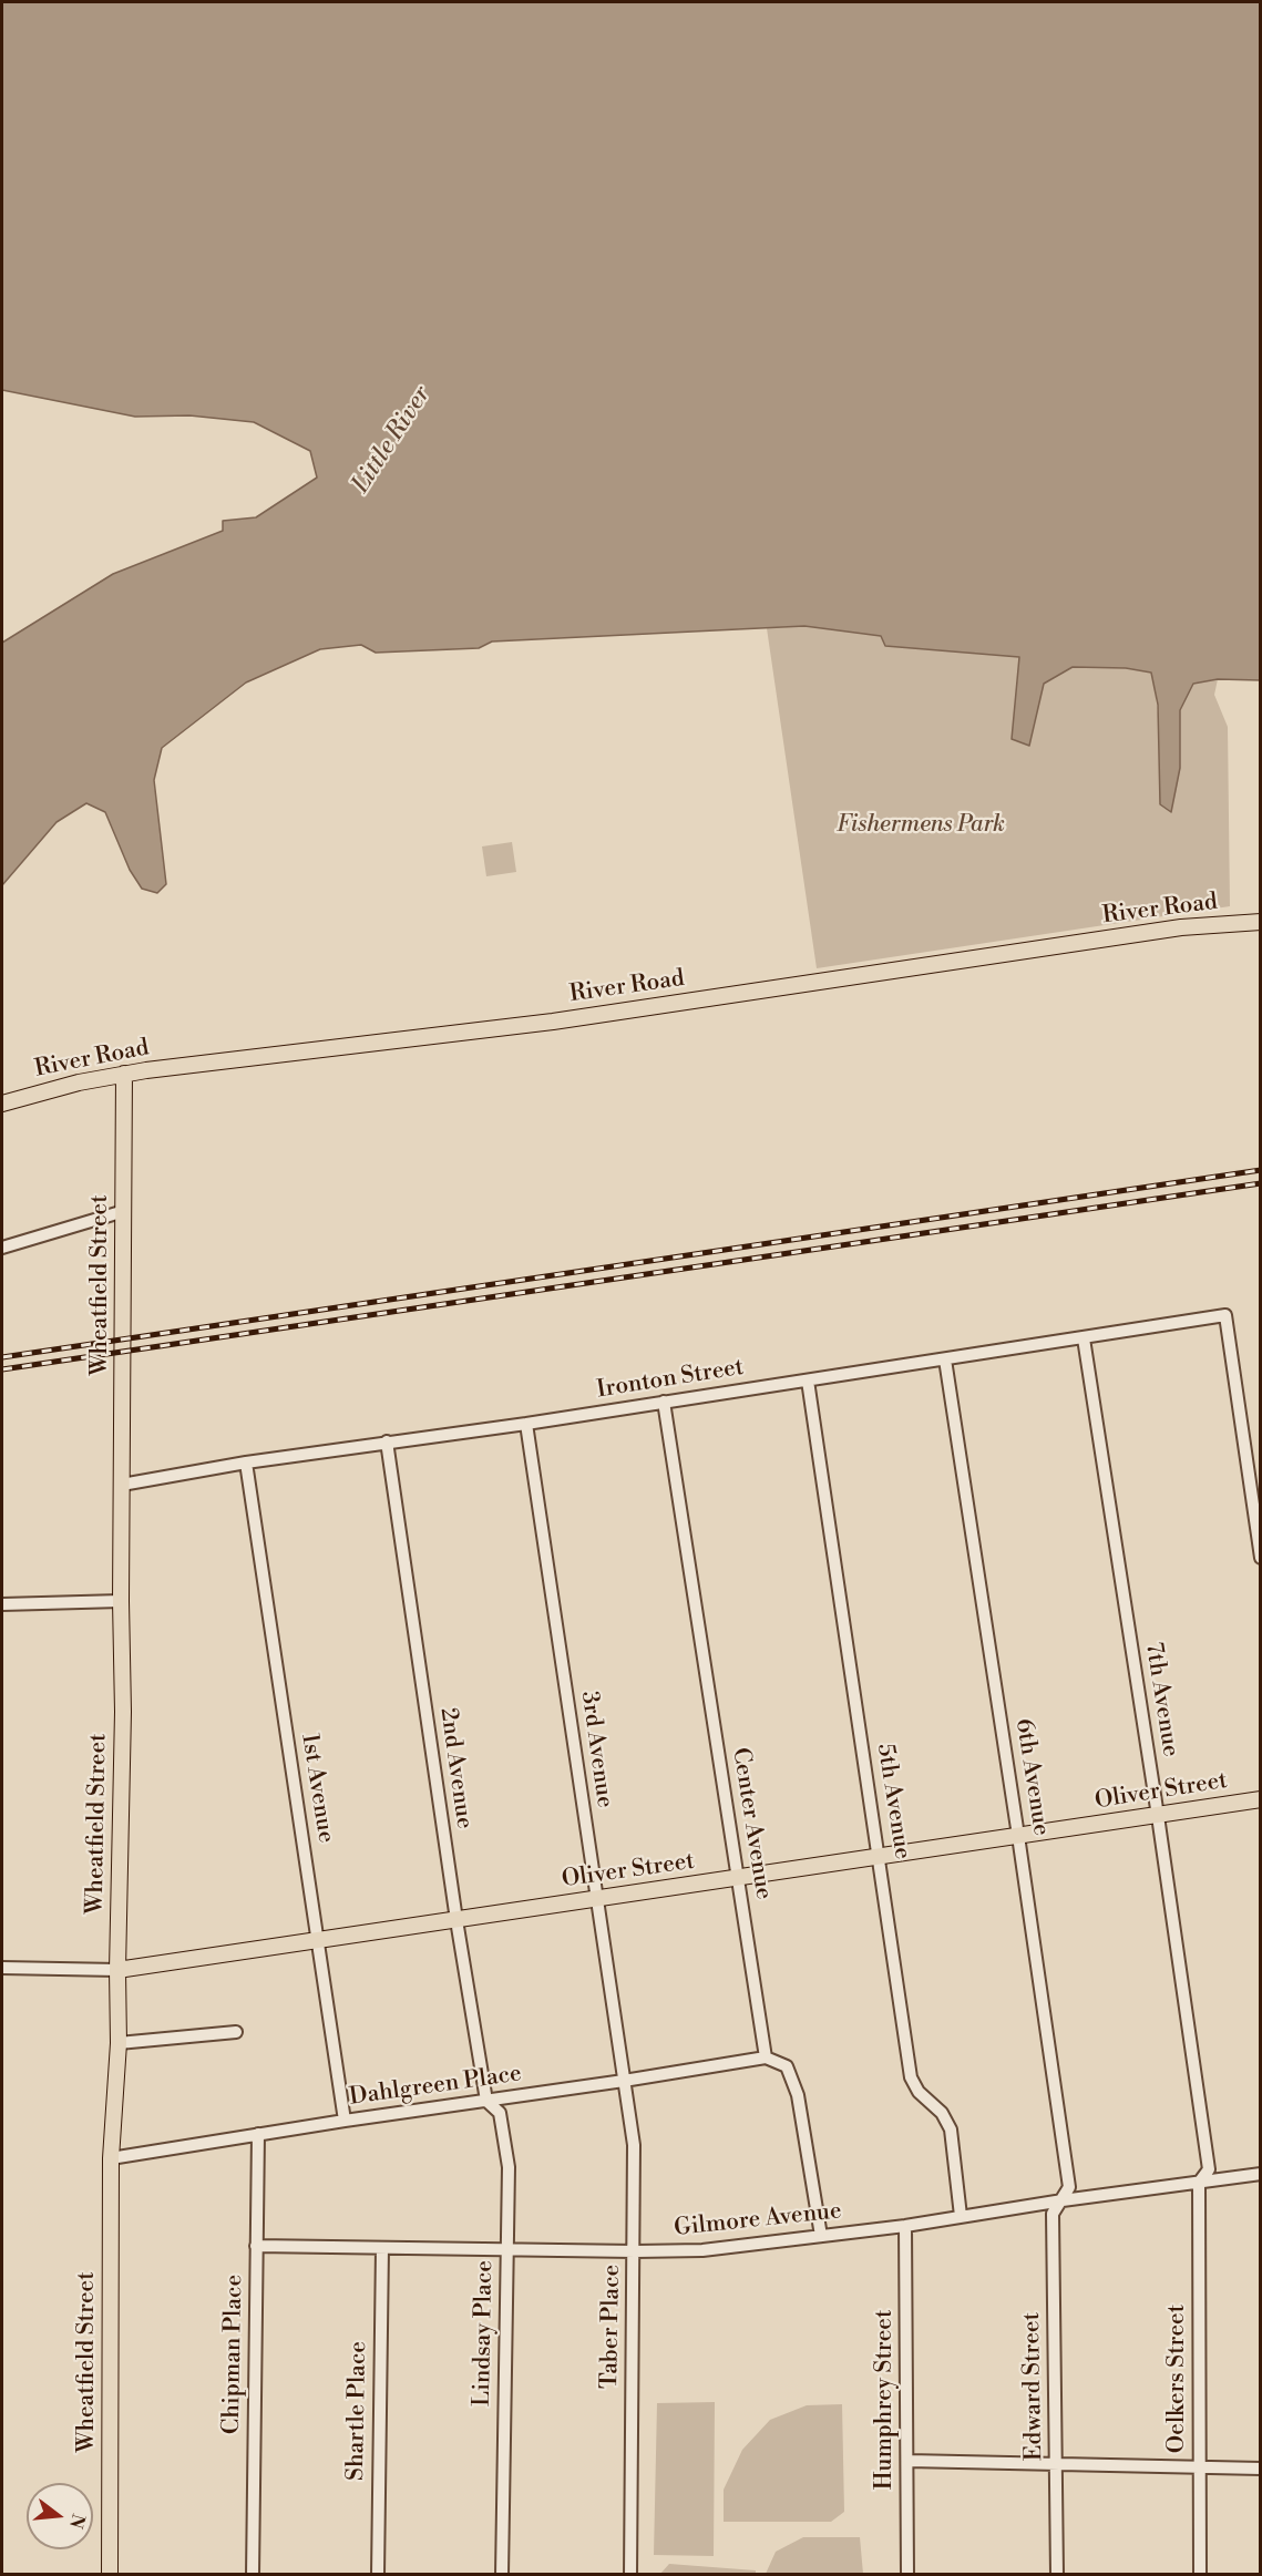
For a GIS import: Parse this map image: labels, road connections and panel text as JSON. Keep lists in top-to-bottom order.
{
  "streets": {
    "main road": ["River Road", "Wheatfield Street", "Oliver Street"],
    "street": [
      "Ironton Street",
      "7th Avenue",
      "3rd Avenue",
      "2nd Avenue",
      "6th Avenue",
      "1st Avenue",
      "5th Avenue",
      "Center Avenue",
      "Dahlgreen Place",
      "Gilmore Avenue",
      "Taber Place",
      "Lindsay Place",
      "Chipman Place",
      "Oelkers Street",
      "Edward Street",
      "Humphrey Street",
      "Shartle Place"
    ]
  },
  "crossings": [
    ["River Road", "Wheatfield Street"],
    ["Wheatfield Street", "Ironton Street"],
    ["Wheatfield Street", "Oliver Street"],
    ["Wheatfield Street", "Dahlgreen Place"],
    ["Ironton Street", "7th Avenue"],
    ["Ironton Street", "3rd Avenue"],
    ["Ironton Street", "2nd Avenue"],
    ["Ironton Street", "6th Avenue"],
    ["Ironton Street", "1st Avenue"],
    ["Ironton Street", "5th Avenue"],
    ["Ironton Street", "Center Avenue"],
    ["7th Avenue", "Oliver Street"],
    ["7th Avenue", "Gilmore Avenue"],
    ["7th Avenue", "Oelkers Street"],
    ["3rd Avenue", "Oliver Street"],
    ["3rd Avenue", "Dahlgreen Place"],
    ["3rd Avenue", "Taber Place"],
    ["2nd Avenue", "Oliver Street"],
    ["2nd Avenue", "Dahlgreen Place"],
    ["2nd Avenue", "Lindsay Place"],
    ["6th Avenue", "Oliver Street"],
    ["6th Avenue", "Gilmore Avenue"],
    ["6th Avenue", "Edward Street"],
    ["1st Avenue", "Oliver Street"],
    ["1st Avenue", "Dahlgreen Place"],
    ["Oliver Street", "5th Avenue"],
    ["Oliver Street", "Center Avenue"],
    ["5th Avenue", "Gilmore Avenue"],
    ["Center Avenue", "Dahlgreen Place"],
    ["Dahlgreen Place", "Taber Place"],
    ["Dahlgreen Place", "Lindsay Place"],
    ["Dahlgreen Place", "Chipman Place"],
    ["Gilmore Avenue", "Taber Place"],
    ["Gilmore Avenue", "Lindsay Place"],
    ["Gilmore Avenue", "Chipman Place"],
    ["Gilmore Avenue", "Oelkers Street"],
    ["Gilmore Avenue", "Edward Street"],
    ["Gilmore Avenue", "Humphrey Street"],
    ["Gilmore Avenue", "Shartle Place"]
  ],
  "water": ["Little River"],
  "parks": ["Fishermens Park"],
  "north": "right"
}
